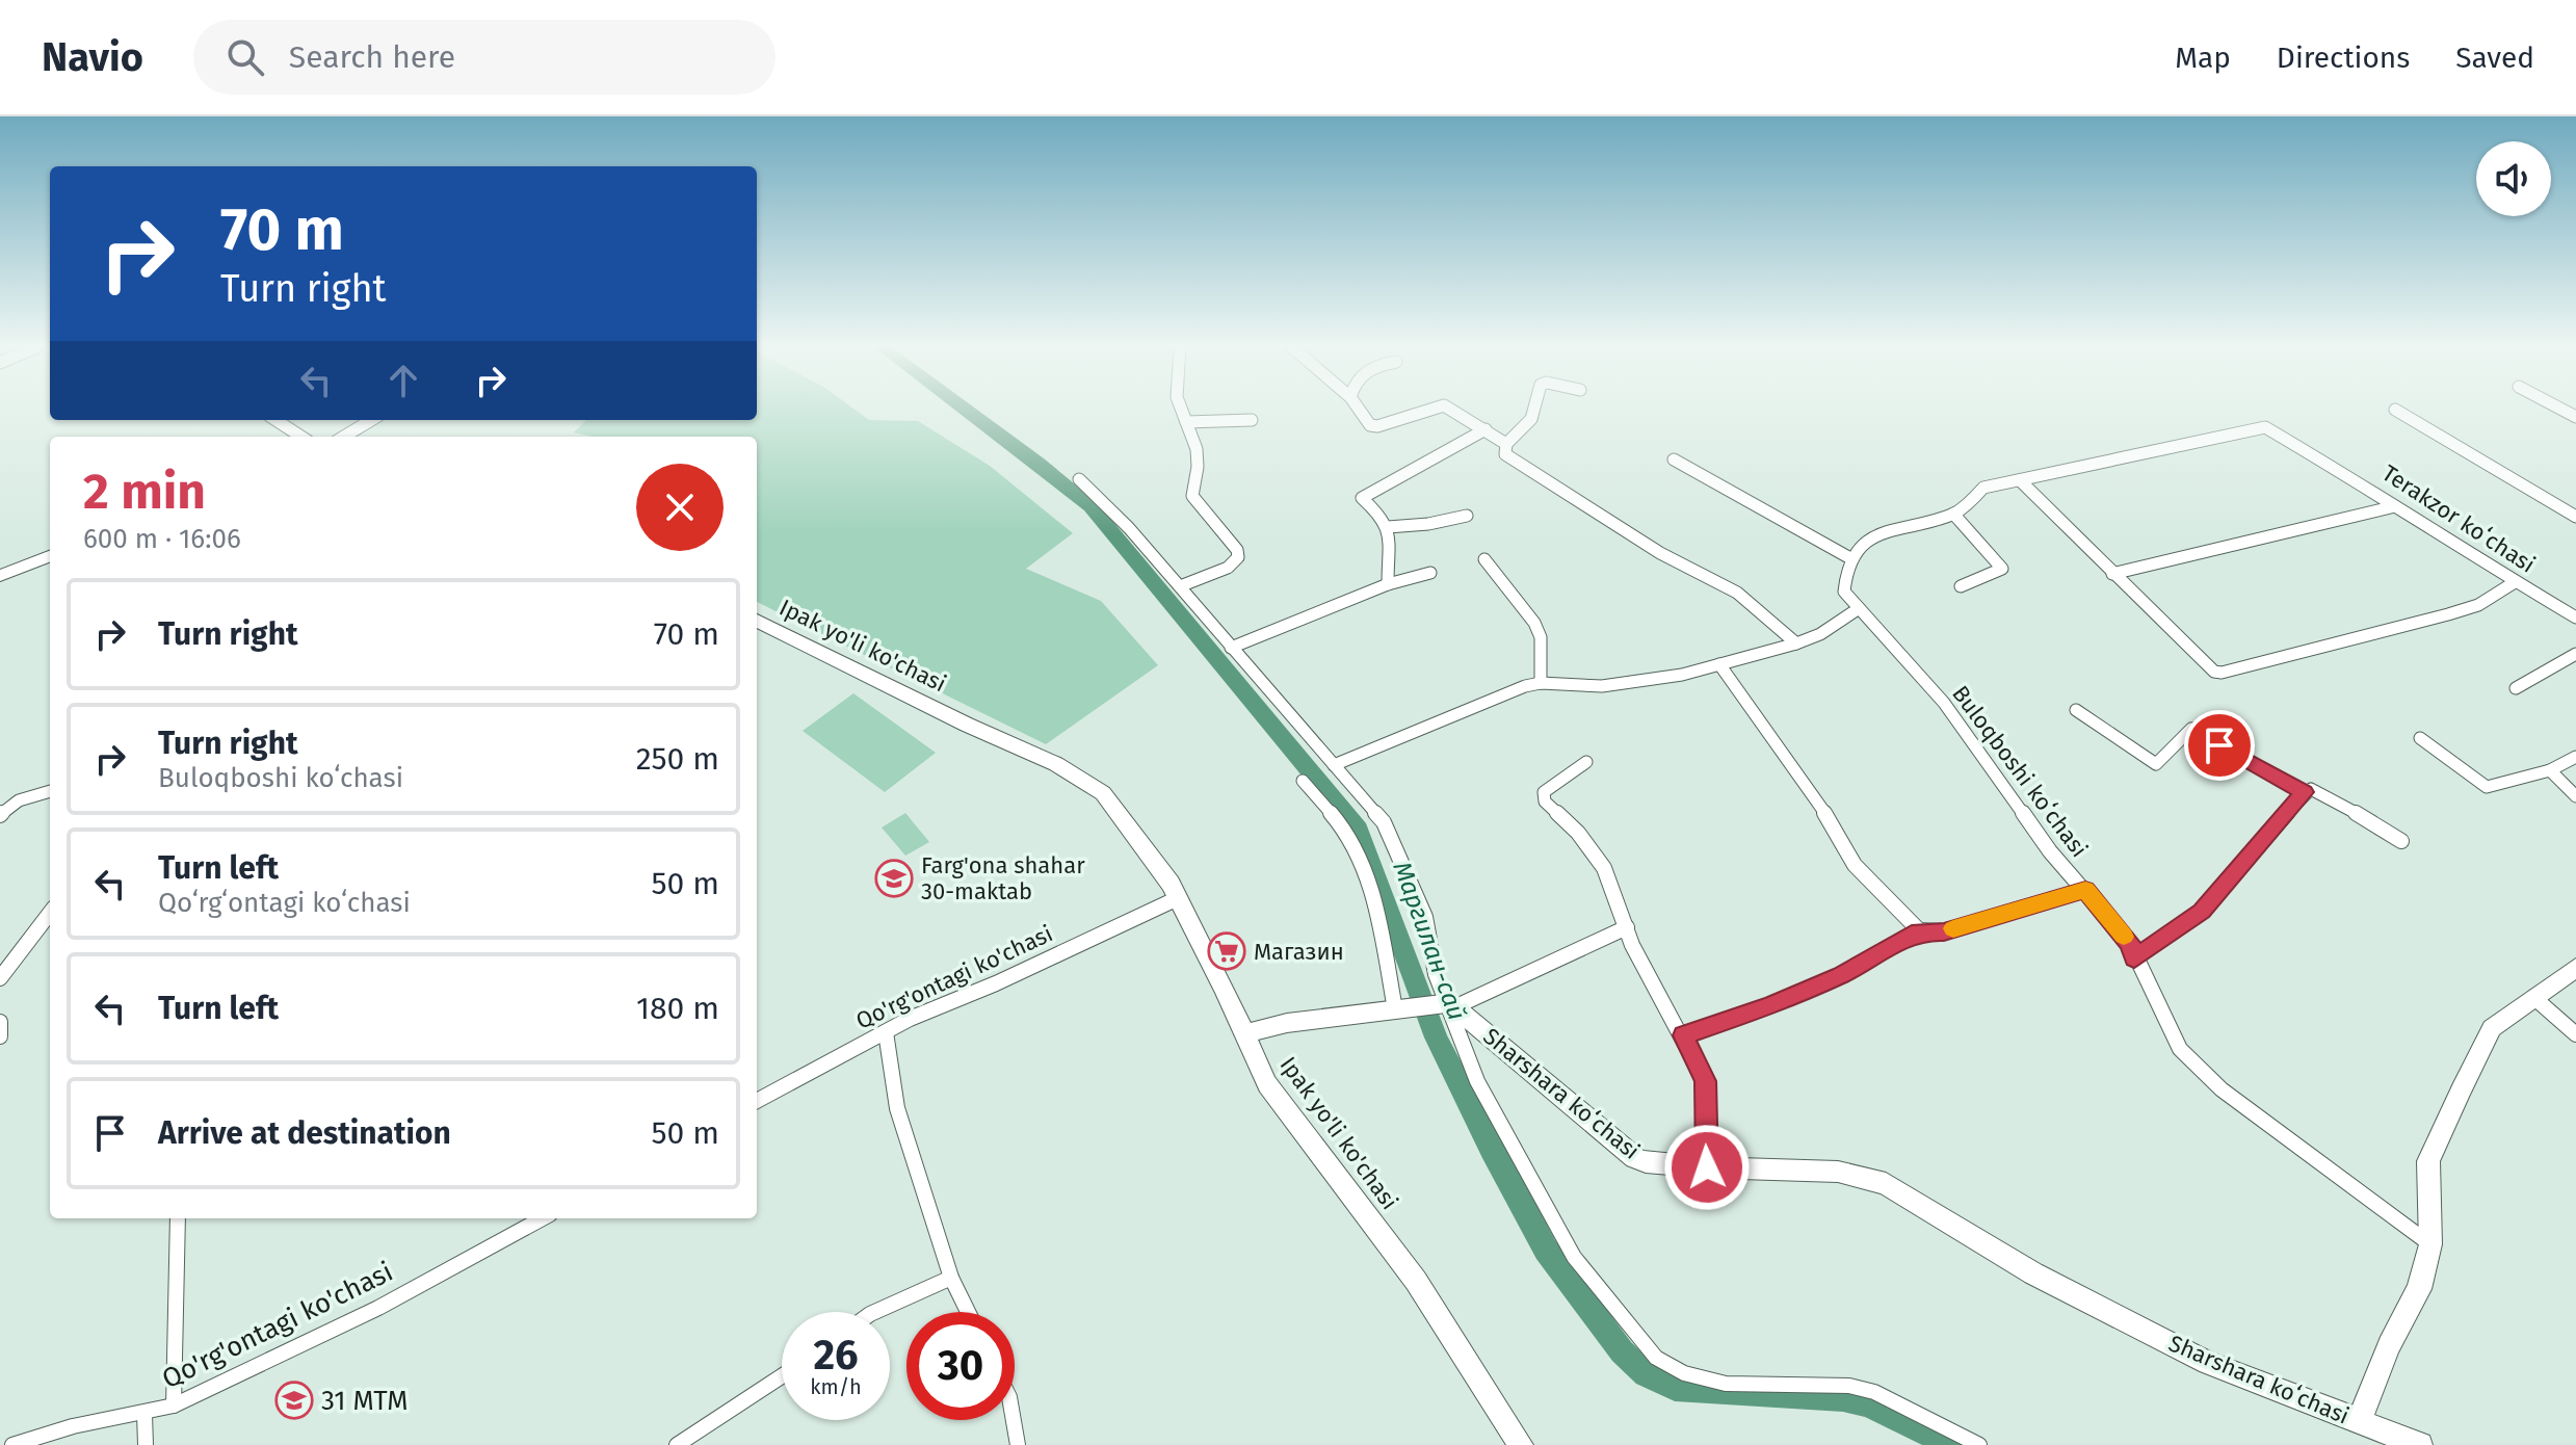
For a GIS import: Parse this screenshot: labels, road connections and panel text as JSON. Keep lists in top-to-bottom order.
{
  "streets": {
    "street": [
      "Terakzor koʻchasi",
      "Ipak yo'li ko'chasi",
      "Buloqboshi koʻchasi",
      "Qo'rg'ontagi ko'chasi",
      "Sharshara koʻchasi"
    ]
  },
  "crossings": [
    ["Ipak yo'li ko'chasi", "Qo'rg'ontagi ko'chasi"]
  ],
  "water": ["Маргилан-сай"],
  "places": {
    "school or university": ["Farg'ona shahar 30-maktab", "31 MTM"],
    "supermarket": ["Магазин"]
  },
  "page": {
    "header": "Navio",
    "search": "Search here",
    "nav": ["Map", "Directions", "Saved"],
    "turn": ["70 m", "Turn right"],
    "heading": ["2 min", "600 m · 16:06"],
    "list": [
      {
        "name": "Turn right",
        "value": "70 m"
      },
      {
        "name": "Turn right",
        "note": "Buloqboshi koʻchasi",
        "value": "250 m"
      },
      {
        "name": "Turn left",
        "note": "Qoʻrgʻontagi koʻchasi",
        "value": "50 m"
      },
      {
        "name": "Turn left",
        "value": "180 m"
      },
      {
        "name": "Arrive at destination",
        "value": "50 m"
      }
    ],
    "speed": "26 km/h",
    "limit": "30"
  }
}
